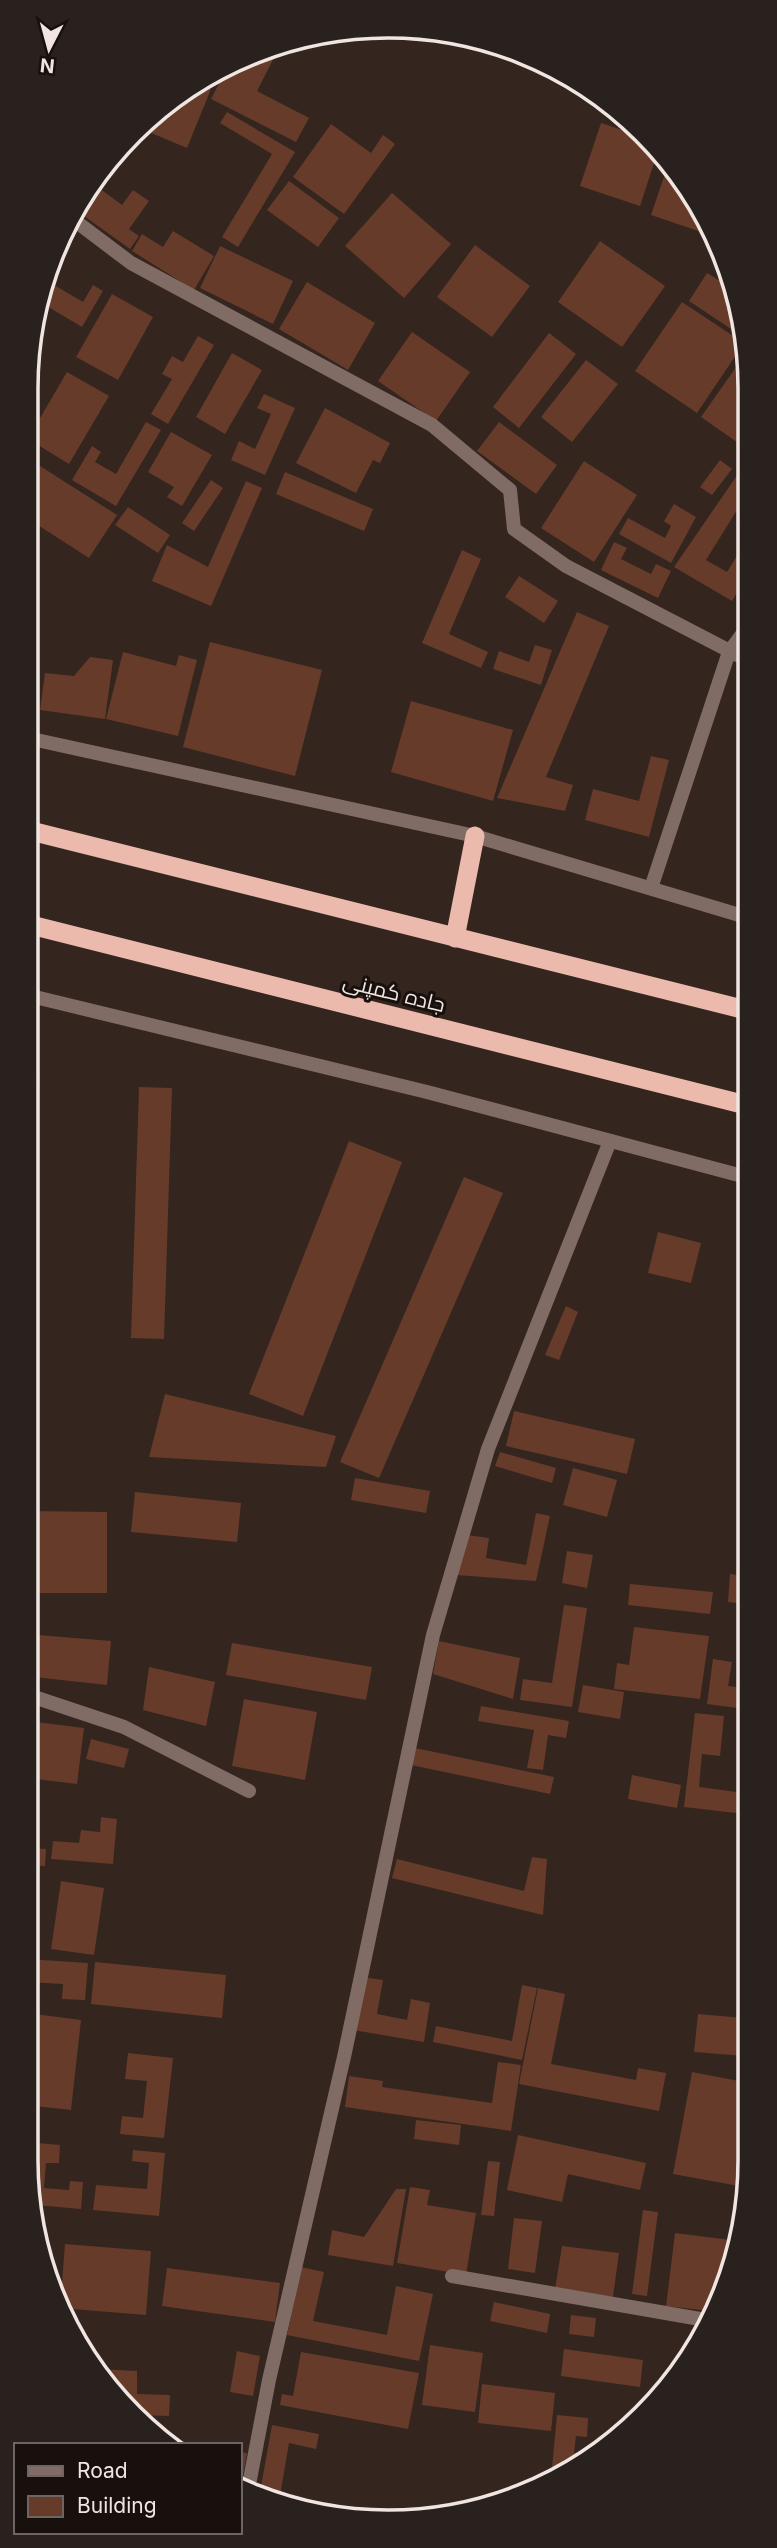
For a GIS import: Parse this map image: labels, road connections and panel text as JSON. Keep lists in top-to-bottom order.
{
  "streets": {
    "highway": ["جاده کمپنی"]
  },
  "legend": ["Road", "Building"],
  "north": "bottom"
}
